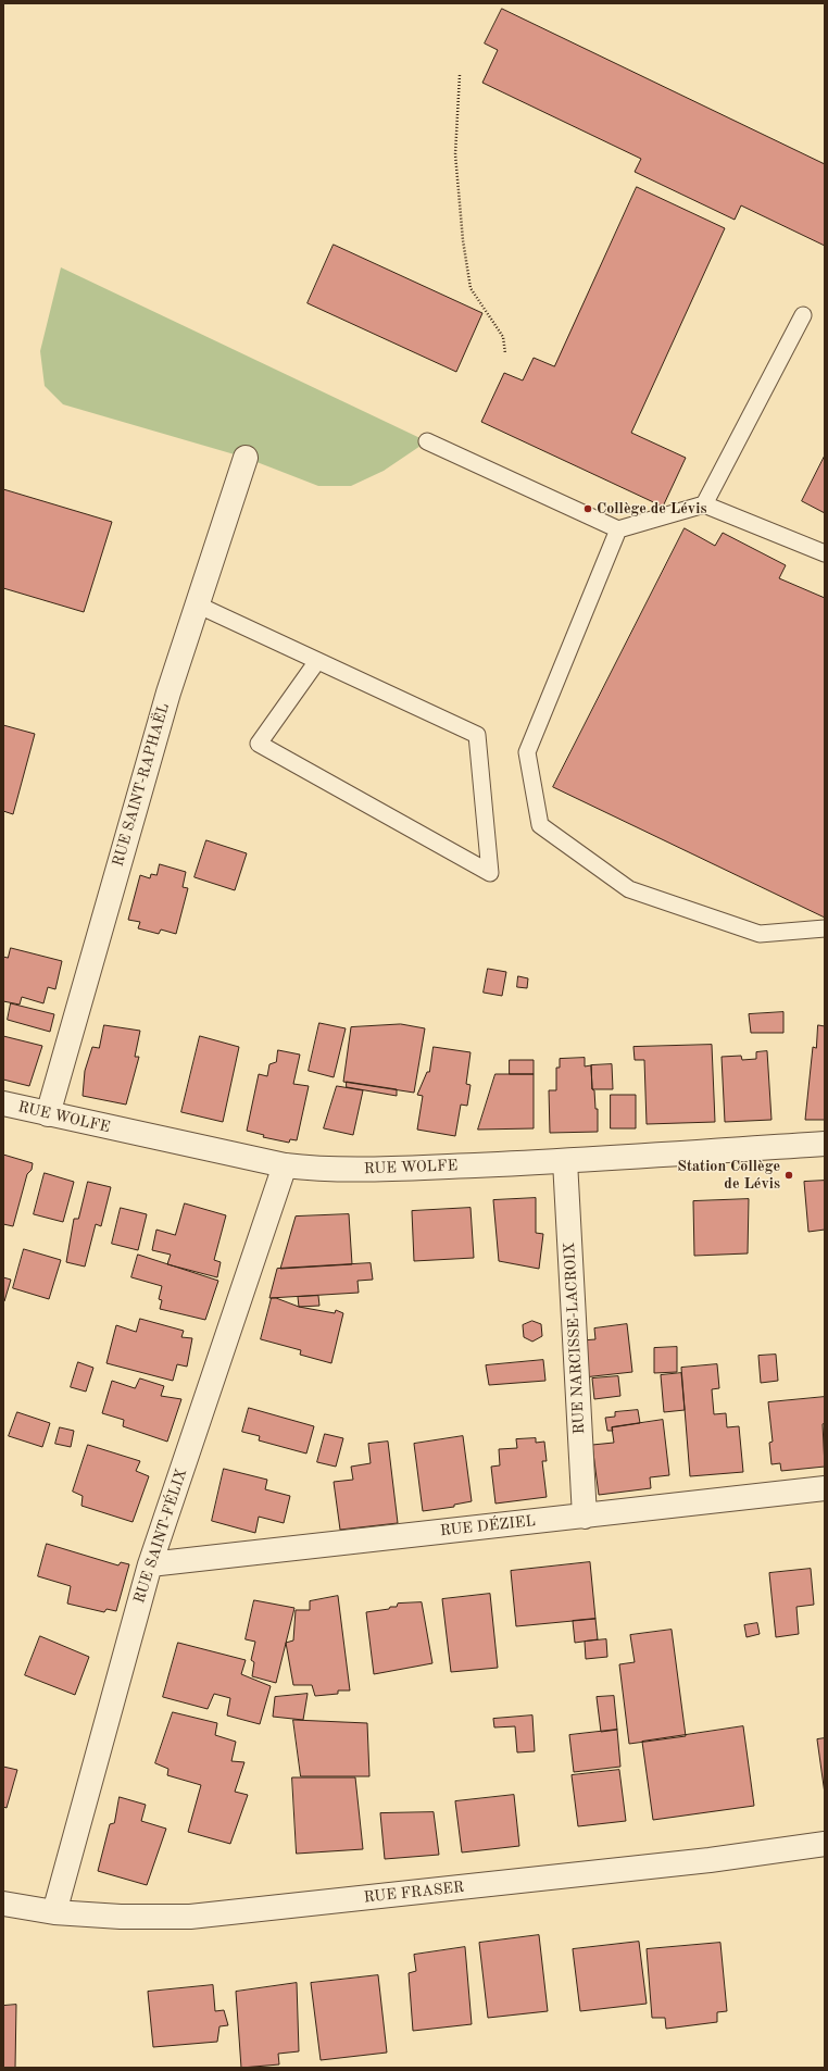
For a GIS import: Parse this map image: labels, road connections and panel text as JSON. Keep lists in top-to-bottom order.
{
  "streets": {
    "street": [
      "RUE SAINT-RAPHAËL",
      "RUE WOLFE",
      "RUE NARCISSE-LACROIX",
      "RUE DÉZIEL",
      "RUE SAINT-FÉLIX",
      "RUE FRASER"
    ]
  },
  "crossings": [
    ["RUE SAINT-RAPHAËL", "RUE WOLFE"],
    ["RUE WOLFE", "RUE NARCISSE-LACROIX"],
    ["RUE WOLFE", "RUE SAINT-FÉLIX"],
    ["RUE NARCISSE-LACROIX", "RUE DÉZIEL"],
    ["RUE DÉZIEL", "RUE SAINT-FÉLIX"],
    ["RUE SAINT-FÉLIX", "RUE FRASER"]
  ],
  "places": ["Collège de Lévis", "Station Collège de Lévis"]
}
